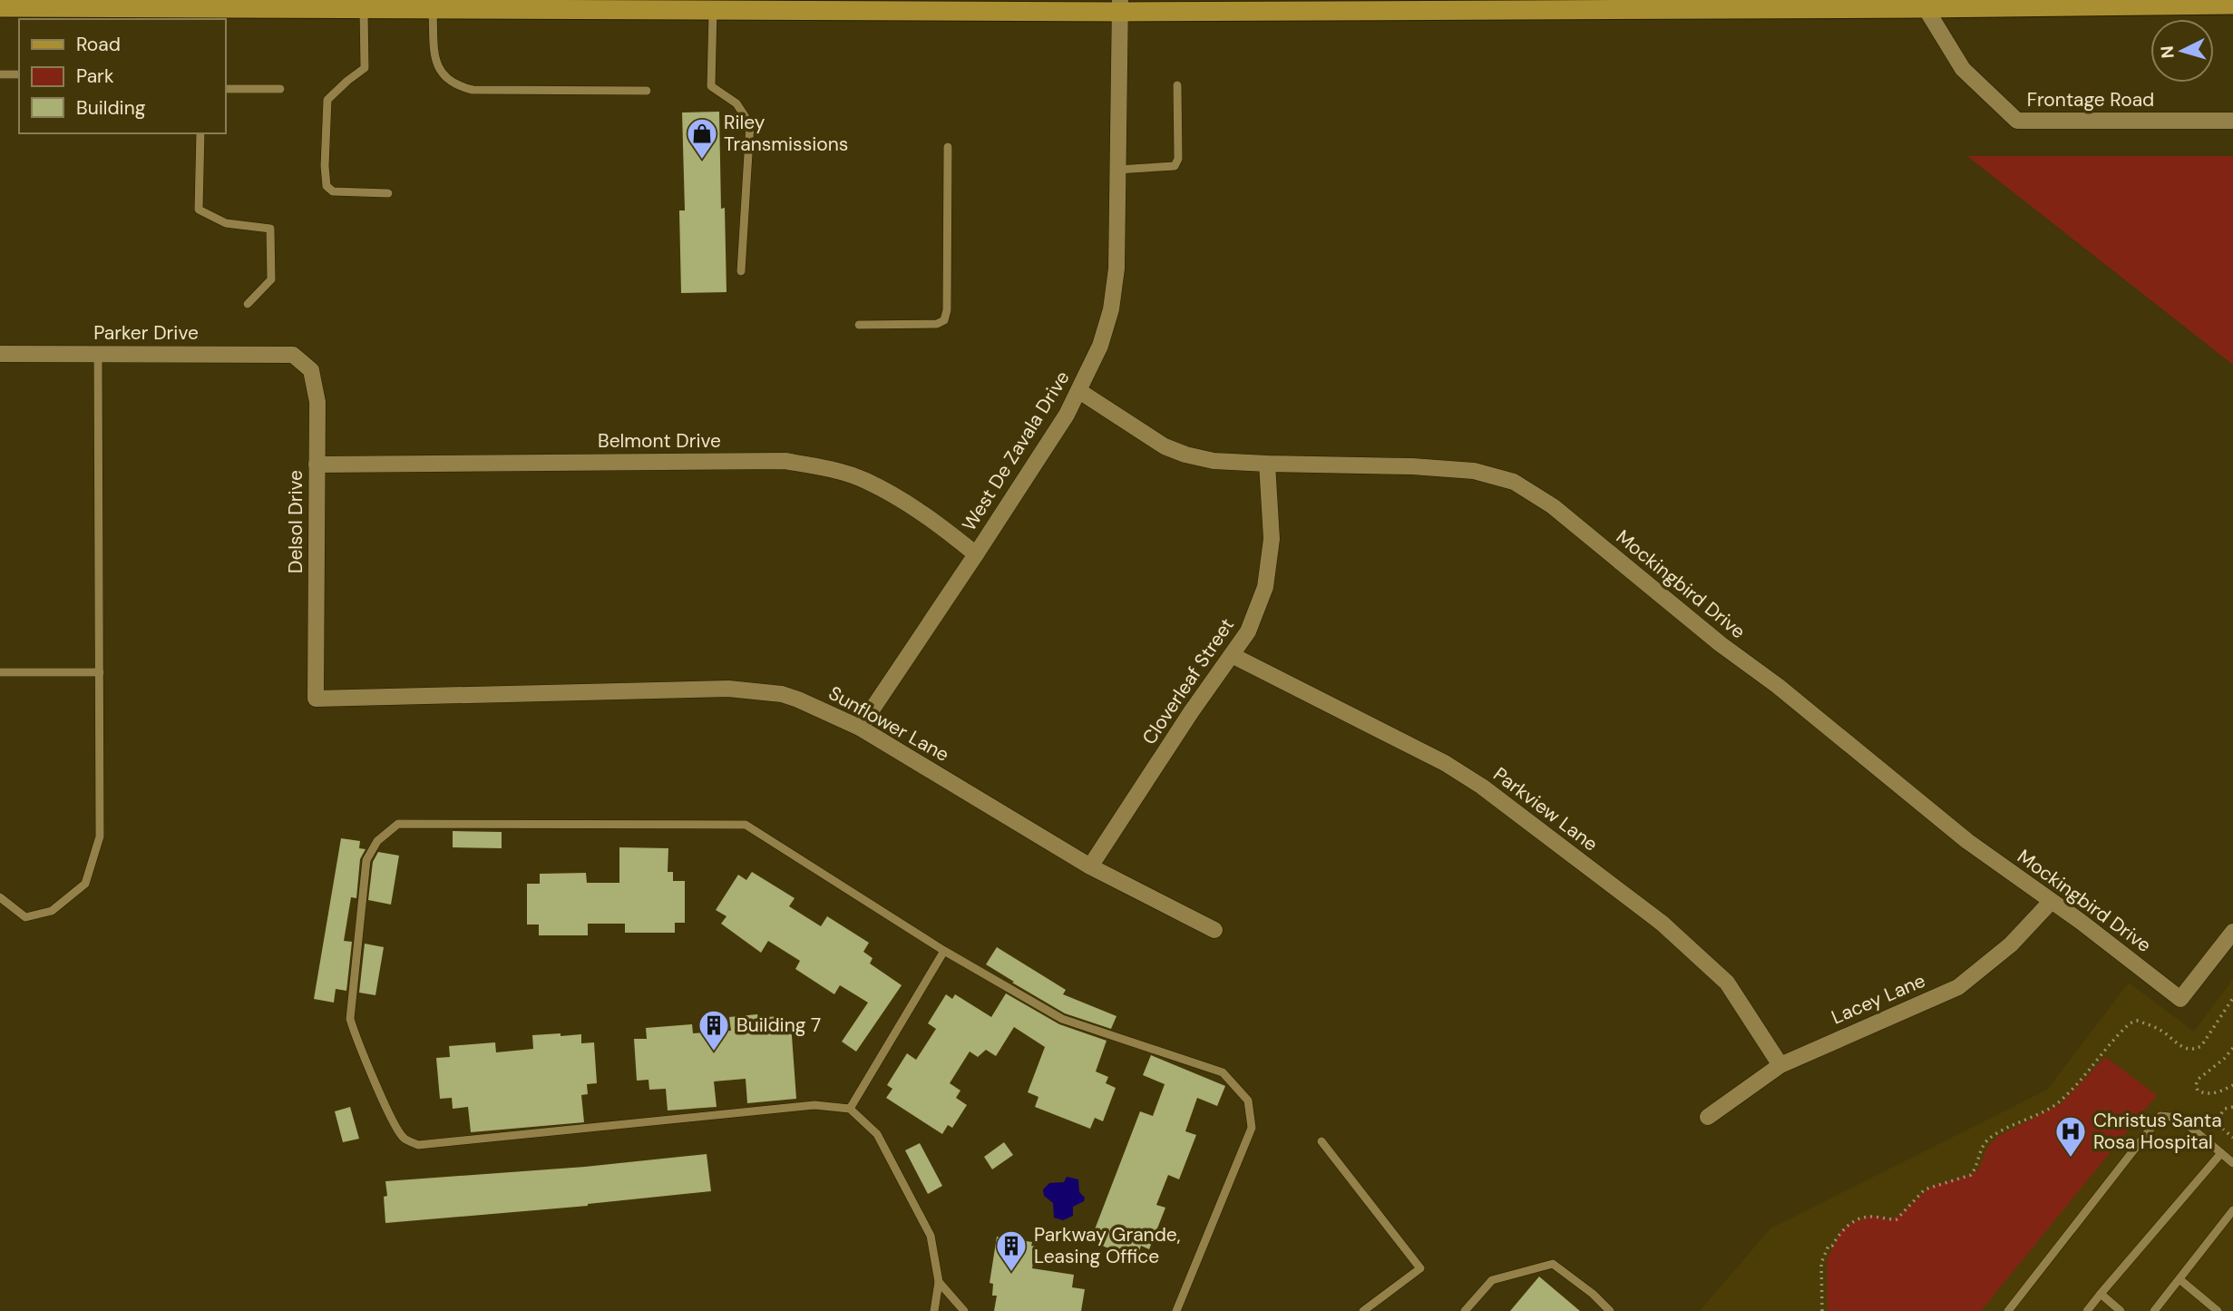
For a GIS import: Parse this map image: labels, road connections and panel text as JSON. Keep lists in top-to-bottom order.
{
  "streets": {
    "street": [
      "Frontage Road",
      "Parker Drive",
      "Belmont Drive",
      "West De Zavala Drive",
      "Delsol Drive",
      "Mockingbird Drive",
      "Cloverleaf Street",
      "Sunflower Lane",
      "Parkview Lane",
      "Lacey Lane"
    ]
  },
  "crossings": [
    ["Parker Drive", "Delsol Drive"],
    ["Belmont Drive", "West De Zavala Drive"],
    ["Belmont Drive", "Delsol Drive"],
    ["West De Zavala Drive", "Mockingbird Drive"],
    ["West De Zavala Drive", "Sunflower Lane"],
    ["Delsol Drive", "Sunflower Lane"],
    ["Mockingbird Drive", "Cloverleaf Street"],
    ["Mockingbird Drive", "Lacey Lane"],
    ["Cloverleaf Street", "Sunflower Lane"],
    ["Cloverleaf Street", "Parkview Lane"],
    ["Parkview Lane", "Lacey Lane"]
  ],
  "places": {
    "shop": ["Riley Transmissions"],
    "building": ["Building 7", "Parkway Grande, Leasing Office"],
    "hospital": ["Christus Santa Rosa Hospital"]
  },
  "legend": ["Road", "Park", "Building"],
  "north": "left"
}
